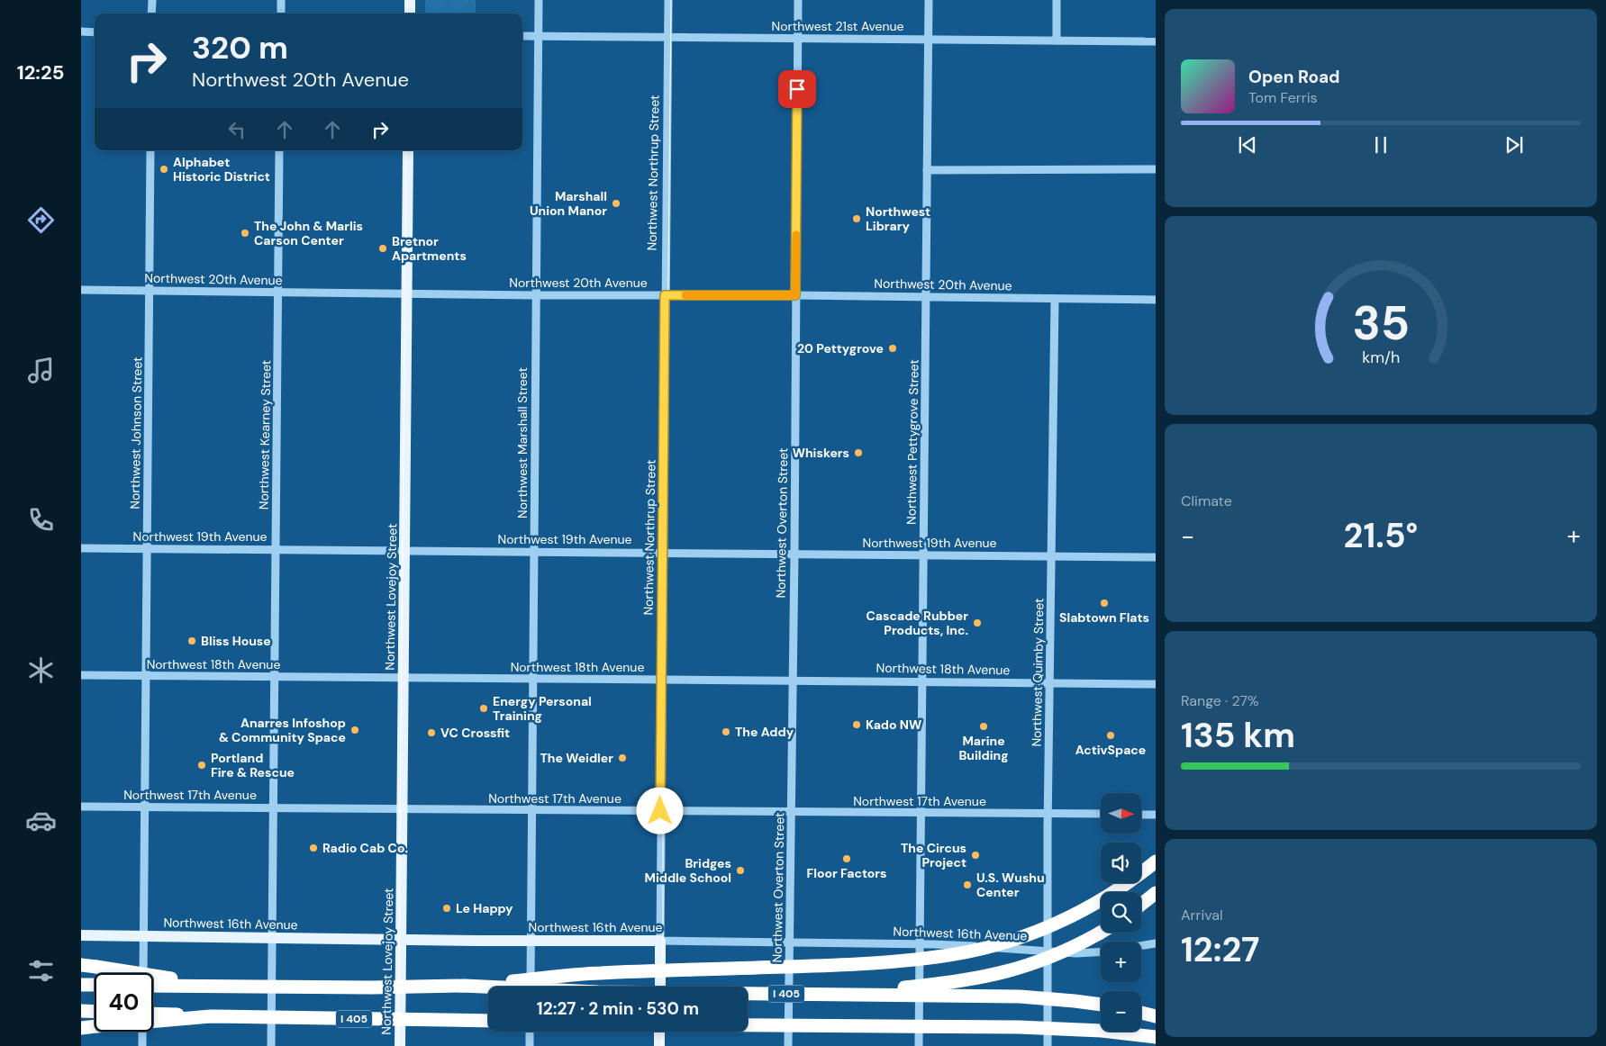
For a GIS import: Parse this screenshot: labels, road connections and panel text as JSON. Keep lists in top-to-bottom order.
{
  "streets": {
    "highway": ["I 405"],
    "main road": ["Northwest Northrup Street", "Northwest Lovejoy Street", "Northwest 16th Avenue"],
    "street": [
      "Northwest 21st Avenue",
      "Northwest 20th Avenue",
      "Northwest Johnson Street",
      "Northwest Kearney Street",
      "Northwest Pettygrove Street",
      "Northwest Marshall Street",
      "Northwest Overton Street",
      "Northwest 19th Avenue",
      "Northwest 18th Avenue",
      "Northwest Quimby Street",
      "Northwest 17th Avenue"
    ]
  },
  "crossings": [
    ["Northwest 21st Avenue", "Northwest Northrup Street"],
    ["Northwest 21st Avenue", "Northwest Pettygrove Street"],
    ["Northwest 21st Avenue", "Northwest Marshall Street"],
    ["Northwest 21st Avenue", "Northwest Overton Street"],
    ["Northwest Northrup Street", "Northwest 20th Avenue"],
    ["Northwest Northrup Street", "Northwest 19th Avenue"],
    ["Northwest Northrup Street", "Northwest 18th Avenue"],
    ["Northwest Northrup Street", "Northwest 17th Avenue"],
    ["Northwest Northrup Street", "Northwest 16th Avenue"],
    ["Northwest 20th Avenue", "Northwest Johnson Street"],
    ["Northwest 20th Avenue", "Northwest Kearney Street"],
    ["Northwest 20th Avenue", "Northwest Pettygrove Street"],
    ["Northwest 20th Avenue", "Northwest Marshall Street"],
    ["Northwest 20th Avenue", "Northwest Overton Street"],
    ["Northwest 20th Avenue", "Northwest Lovejoy Street"],
    ["Northwest 20th Avenue", "Northwest Quimby Street"],
    ["Northwest Johnson Street", "Northwest 19th Avenue"],
    ["Northwest Johnson Street", "Northwest 18th Avenue"],
    ["Northwest Johnson Street", "Northwest 17th Avenue"],
    ["Northwest Johnson Street", "Northwest 16th Avenue"],
    ["Northwest Kearney Street", "Northwest 19th Avenue"],
    ["Northwest Kearney Street", "Northwest 18th Avenue"],
    ["Northwest Kearney Street", "Northwest 17th Avenue"],
    ["Northwest Kearney Street", "Northwest 16th Avenue"],
    ["Northwest Pettygrove Street", "Northwest 19th Avenue"],
    ["Northwest Pettygrove Street", "Northwest 18th Avenue"],
    ["Northwest Pettygrove Street", "Northwest 17th Avenue"],
    ["Northwest Pettygrove Street", "Northwest 16th Avenue"],
    ["Northwest Marshall Street", "Northwest 19th Avenue"],
    ["Northwest Marshall Street", "Northwest 18th Avenue"],
    ["Northwest Marshall Street", "Northwest 17th Avenue"],
    ["Northwest Marshall Street", "Northwest 16th Avenue"],
    ["Northwest Overton Street", "Northwest 19th Avenue"],
    ["Northwest Overton Street", "Northwest 18th Avenue"],
    ["Northwest Overton Street", "Northwest 17th Avenue"],
    ["Northwest Overton Street", "Northwest 16th Avenue"],
    ["Northwest 19th Avenue", "Northwest Lovejoy Street"],
    ["Northwest 19th Avenue", "Northwest Quimby Street"],
    ["Northwest Lovejoy Street", "Northwest 18th Avenue"],
    ["Northwest Lovejoy Street", "Northwest 17th Avenue"],
    ["Northwest Lovejoy Street", "Northwest 16th Avenue"],
    ["Northwest 18th Avenue", "Northwest Quimby Street"],
    ["Northwest Quimby Street", "Northwest 17th Avenue"],
    ["Northwest Quimby Street", "Northwest 16th Avenue"]
  ],
  "places": [
    "Alphabet Historic District",
    "Marshall Union Manor",
    "Northwest Library",
    "The John & Marlis Carson Center",
    "Bretnor Apartments",
    "20 Pettygrove",
    "Whiskers",
    "Slabtown Flats",
    "Cascade Rubber Products, Inc.",
    "Bliss House",
    "Energy Personal Training",
    "Kado NW",
    "Marine Building",
    "Anarres Infoshop & Community Space",
    "The Addy",
    "VC Crossfit",
    "ActivSpace",
    "The Weidler",
    "Portland Fire & Rescue",
    "Radio Cab Co.",
    "The Circus Project",
    "Floor Factors",
    "Bridges Middle School",
    "U.S. Wushu Center",
    "Le Happy"
  ],
  "north": "right",
  "page": {
    "tabs": "12:25",
    "turn": ["320 m", "Northwest 20th Avenue"],
    "song": ["Open Road", "Tom Ferris"],
    "tile": [
      "Climate",
      ["Range · 27%", "135 km"],
      ["Arrival", "12:27"]
    ],
    "heat": ["−", "21.5°", "+"],
    "map_buttons": ["+", "−"],
    "limit": "40",
    "trip": "12:27 · 2 min · 530 m",
    "gauge": ["35", "km/h"]
  }
}
